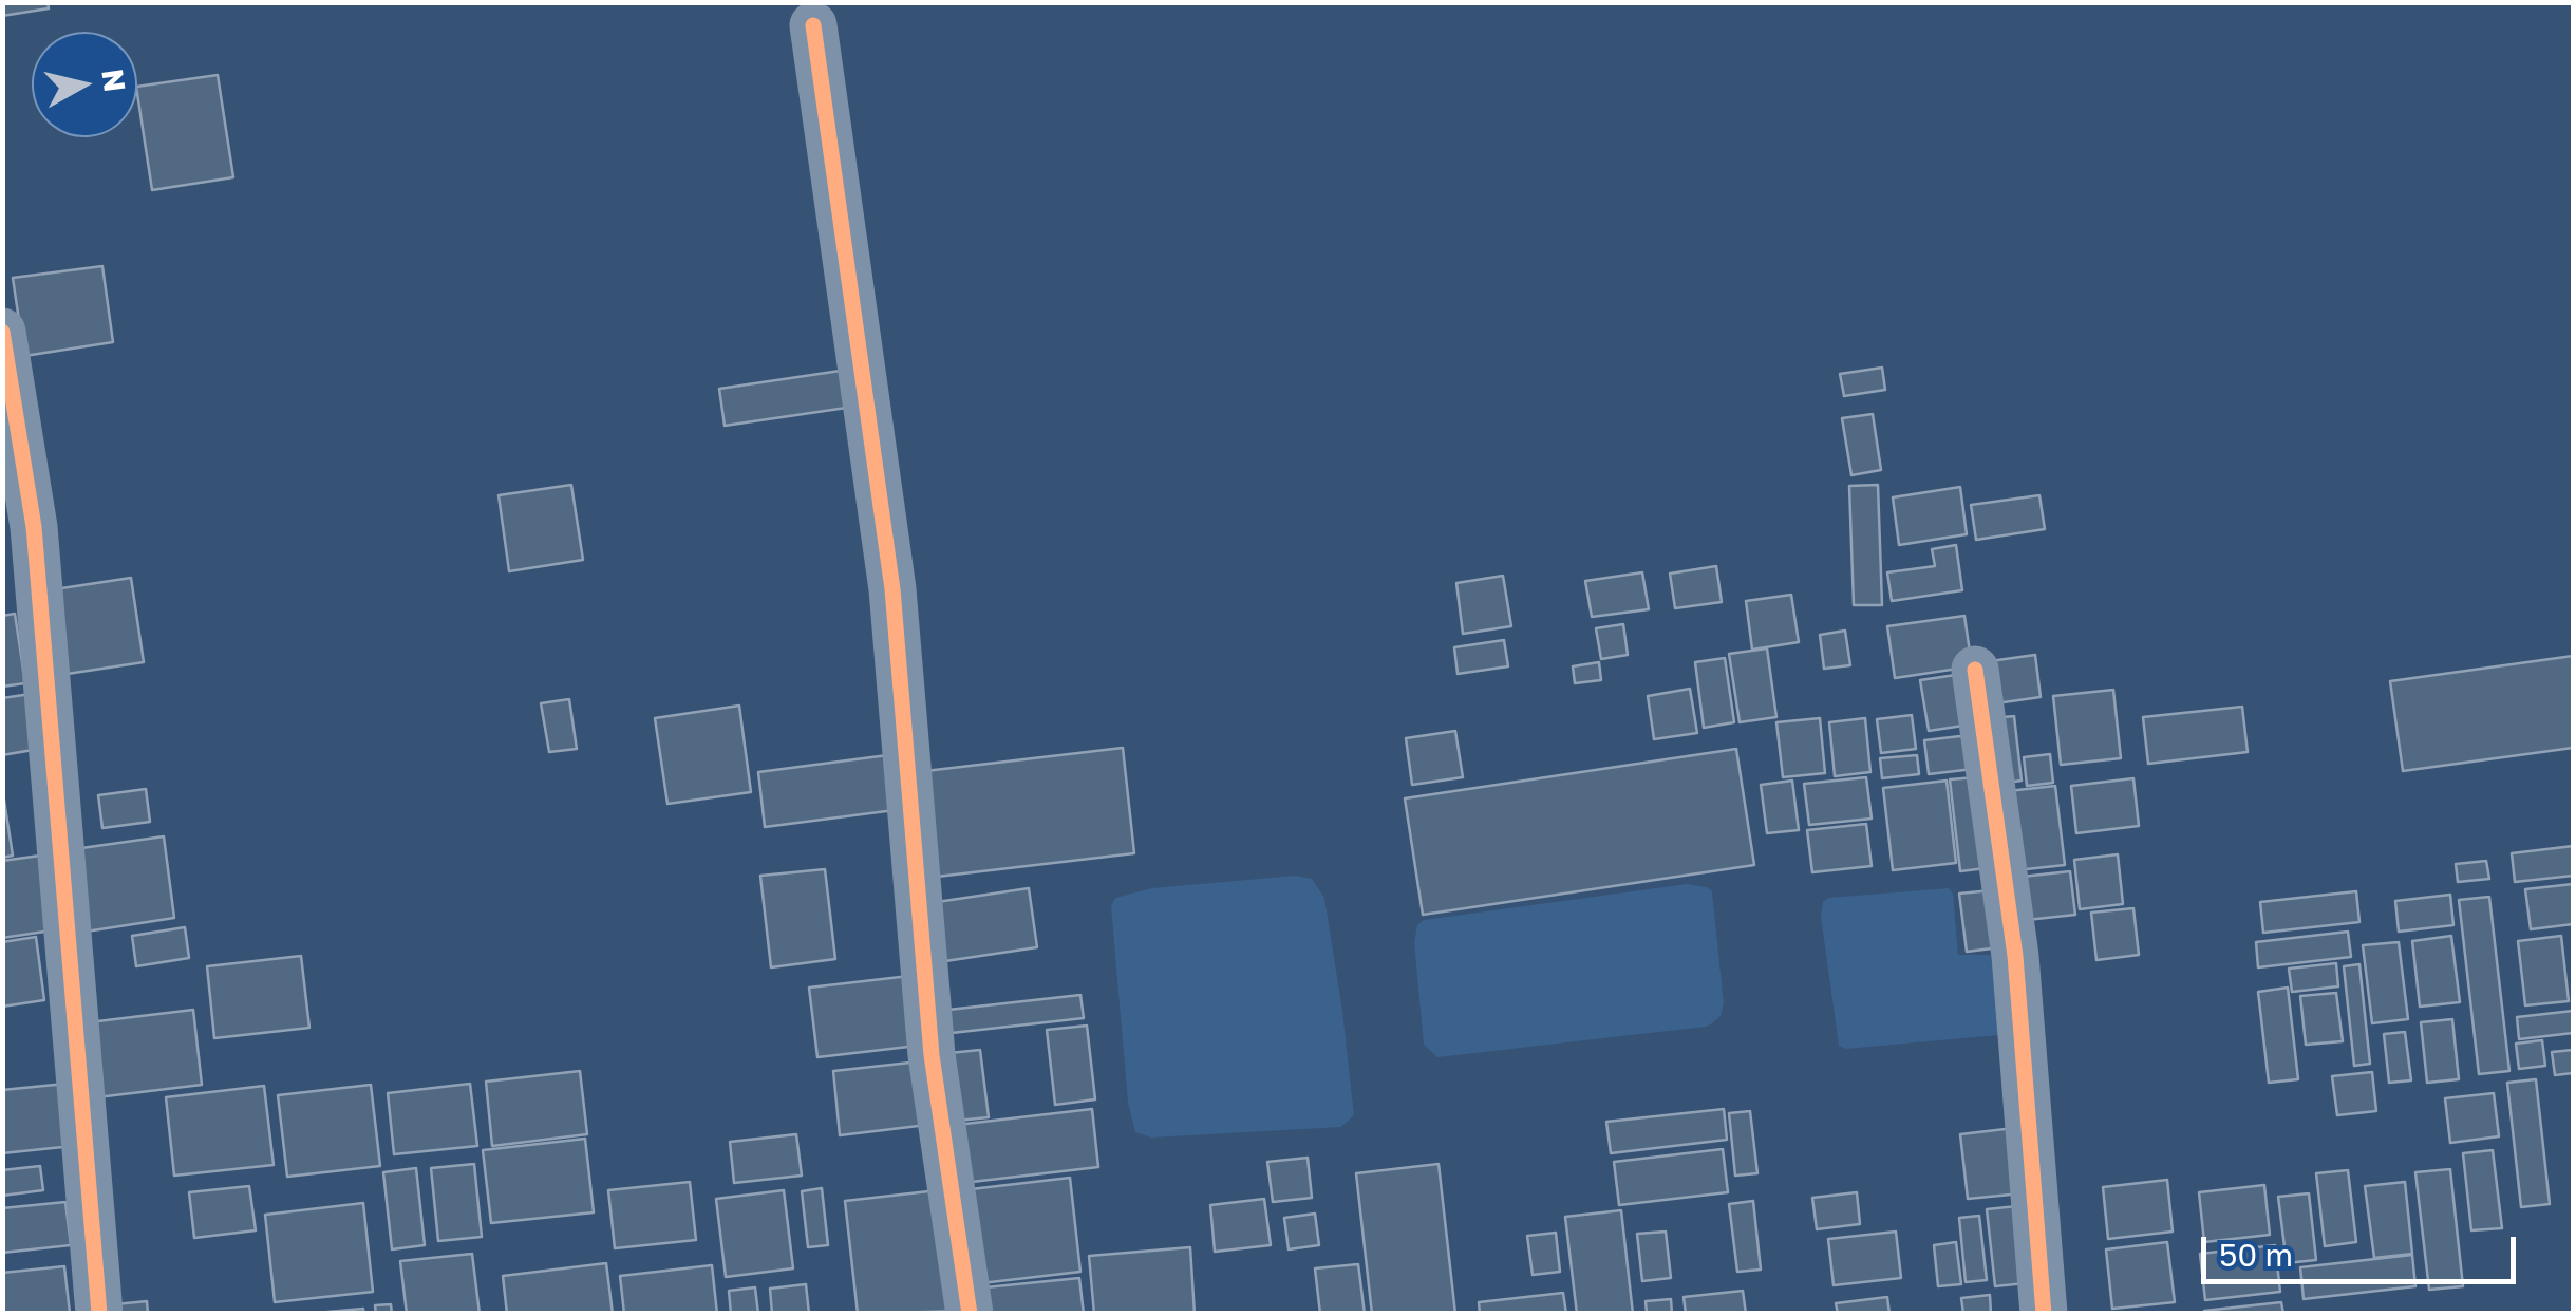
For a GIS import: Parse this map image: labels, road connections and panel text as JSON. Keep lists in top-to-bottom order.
{
  "scale_bar": "50 m",
  "north": "right"
}
